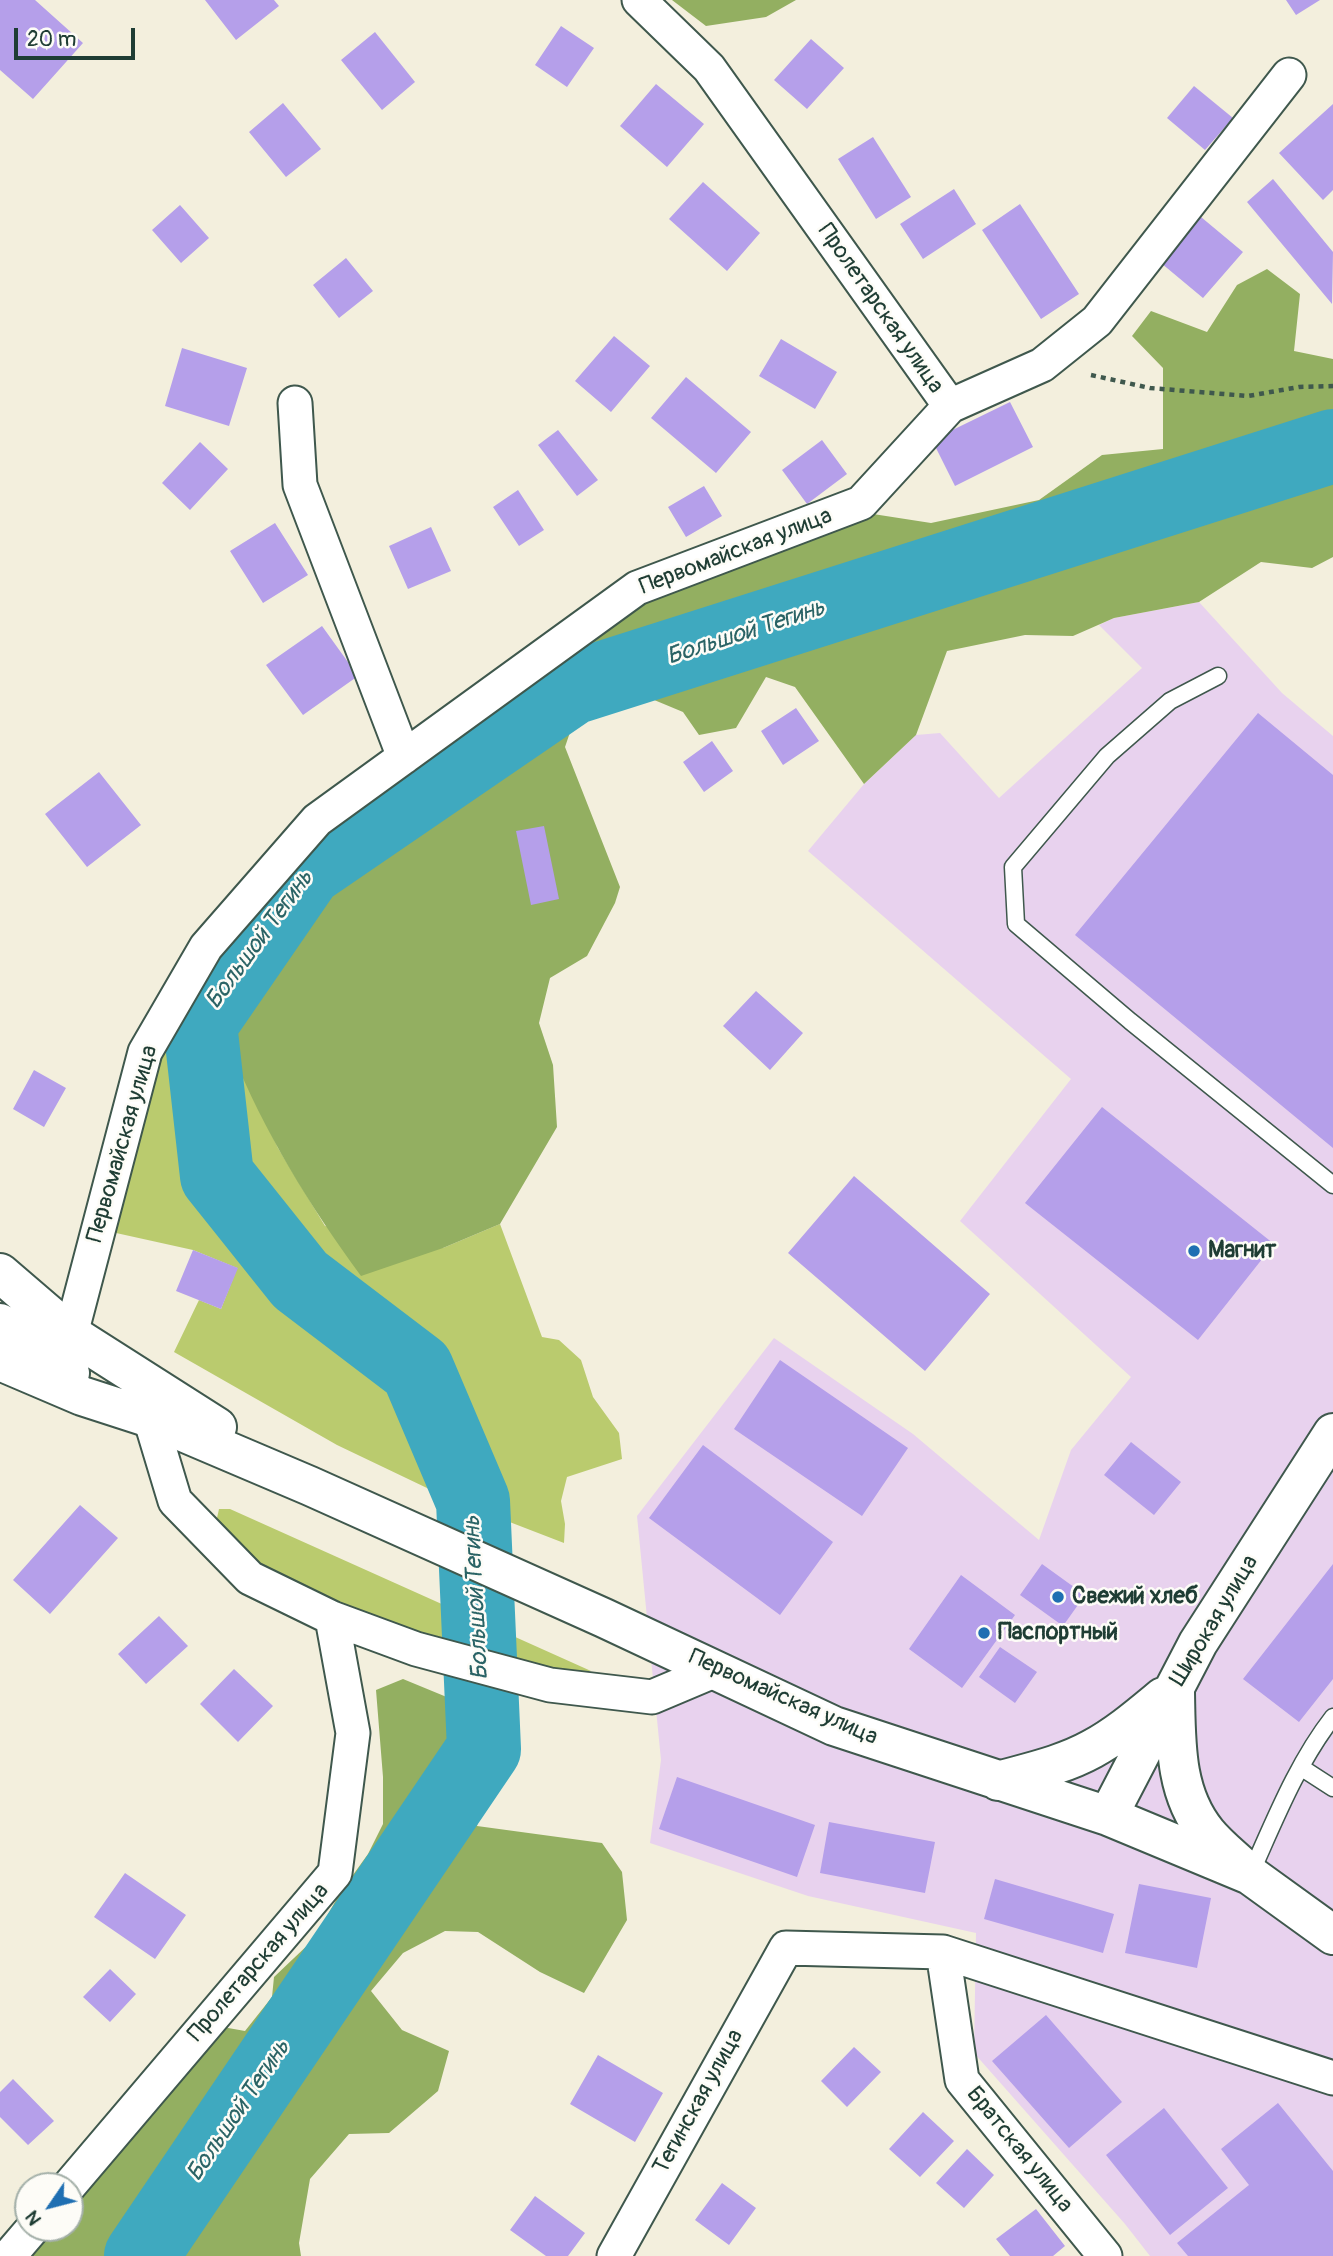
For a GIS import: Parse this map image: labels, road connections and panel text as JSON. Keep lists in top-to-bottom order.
{
  "streets": {
    "street": [
      "Пролетарская улица",
      "Первомайская улица",
      "Широкая улица",
      "Тегинская улица",
      "Братская улица"
    ]
  },
  "crossings": [
    ["Пролетарская улица", "Первомайская улица"],
    ["Первомайская улица", "Широкая улица"],
    ["Тегинская улица", "Братская улица"]
  ],
  "water": ["Большой Тегинь"],
  "places": ["Магнит", "Свежий хлеб", "Паспортный"],
  "scale_bar": "20 m",
  "north": "bottom left"
}
